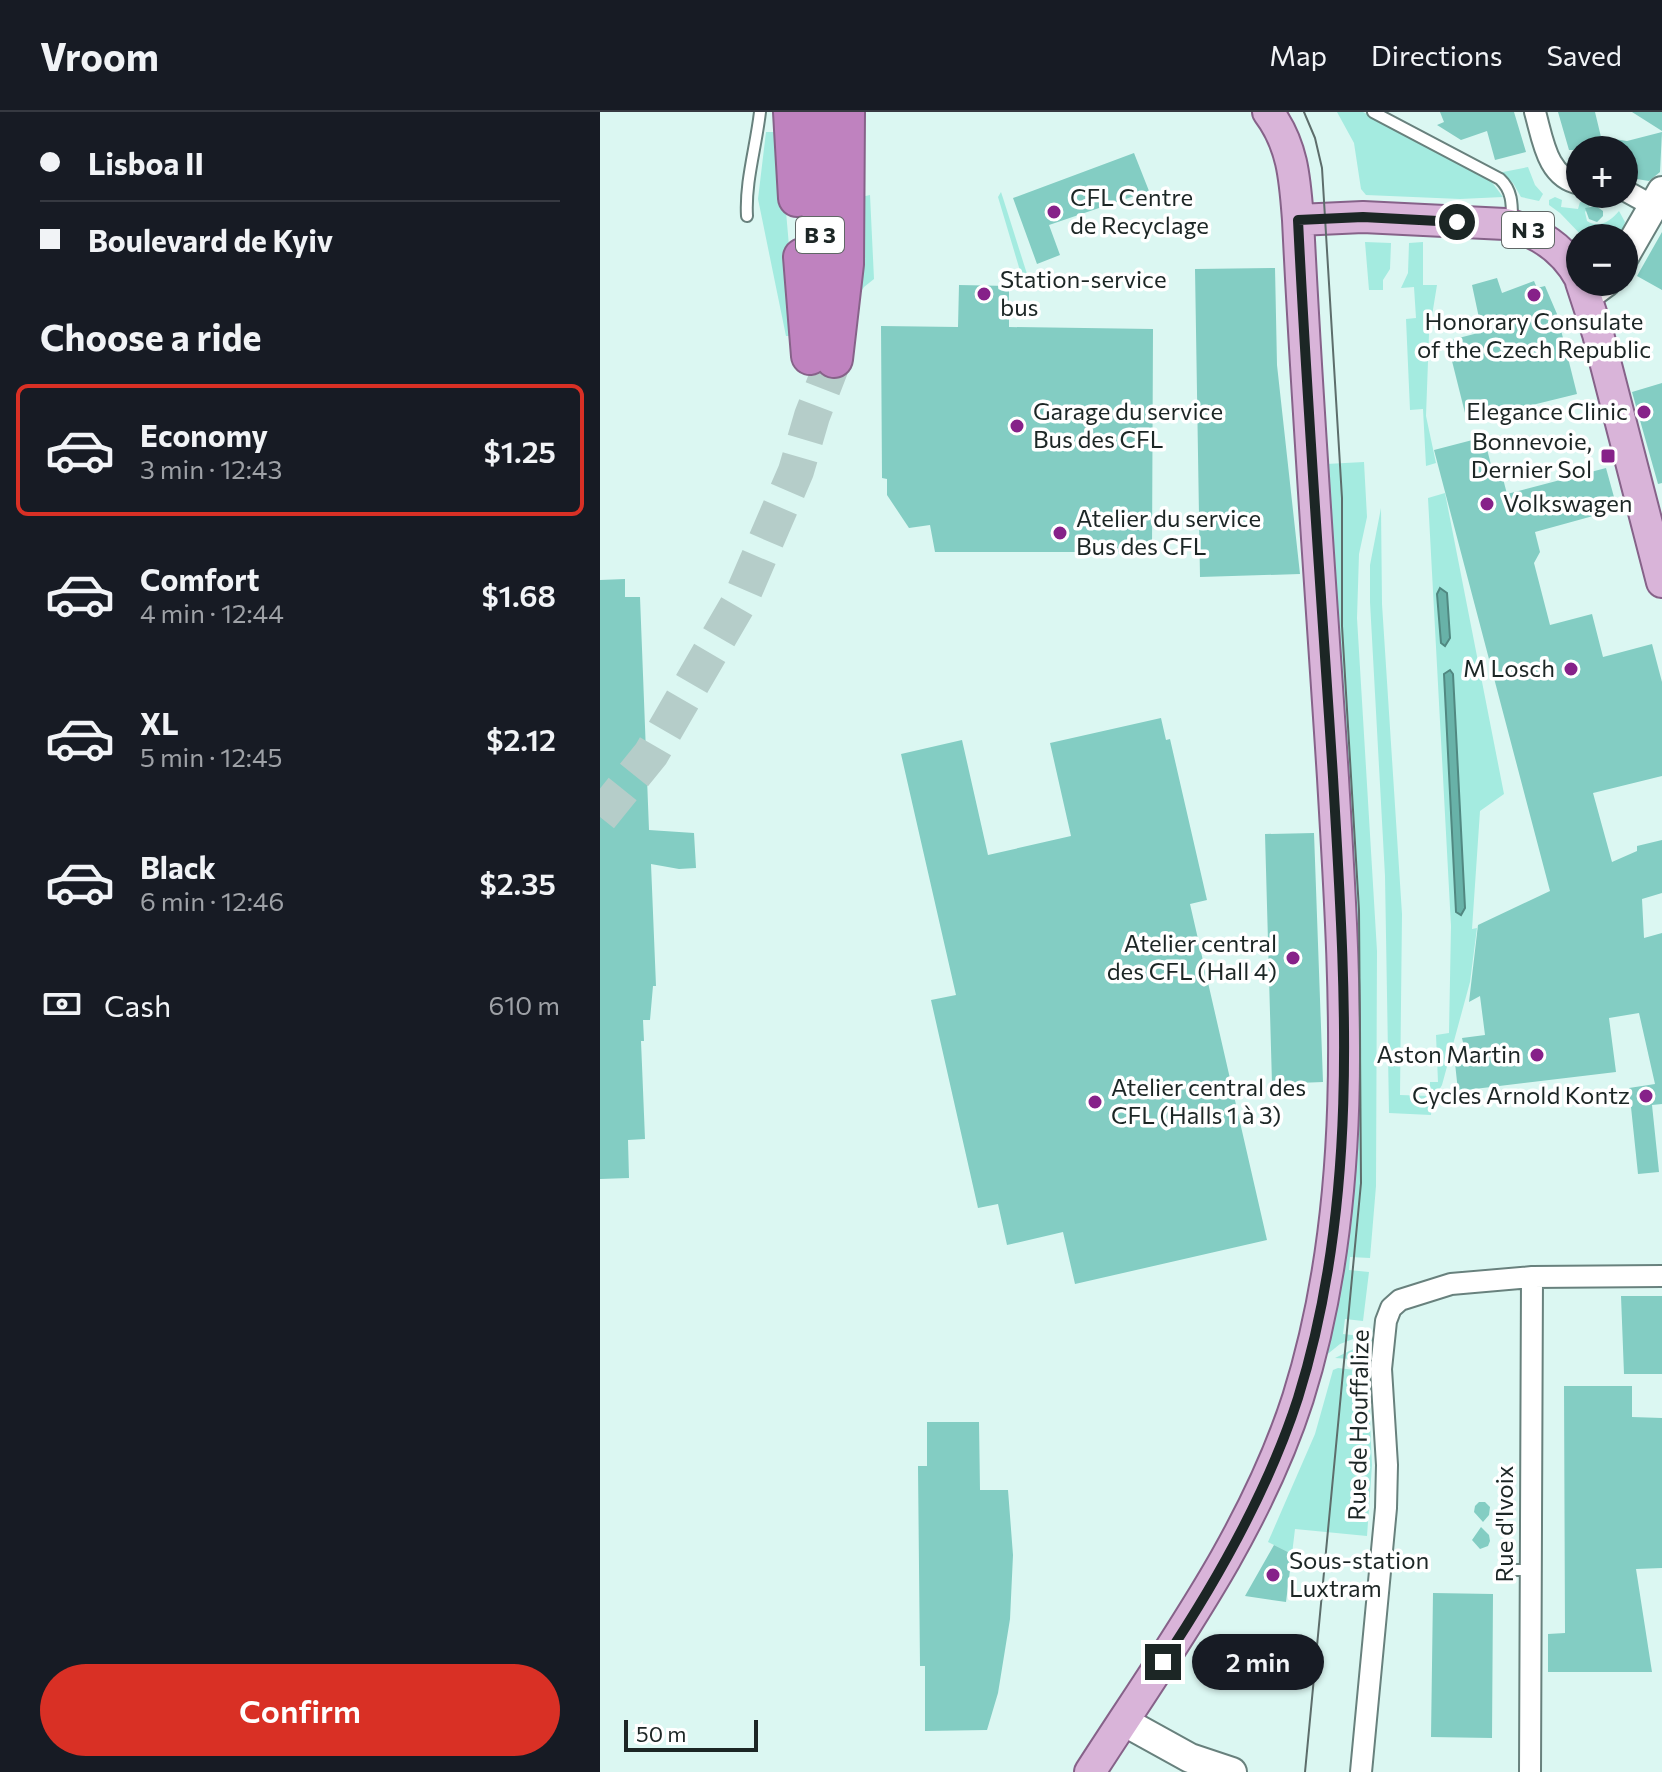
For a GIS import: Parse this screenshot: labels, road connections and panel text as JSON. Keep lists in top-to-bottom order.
{
  "streets": {
    "highway": ["B 3"],
    "main road": ["N 3"],
    "street": ["Rue de Houffalize", "Rue d'Ivoix"]
  },
  "crossings": [
    ["Rue de Houffalize", "Rue d'Ivoix"]
  ],
  "places": {
    "other": [
      "CFL Centre de Recyclage",
      "Station-service bus",
      "Honorary Consulate of the Czech Republic",
      "Elegance Clinic",
      "Garage du service Bus des CFL",
      "Volkswagen",
      "Atelier du service Bus des CFL",
      "M Losch",
      "Atelier central des CFL (Hall 4)",
      "Aston Martin",
      "Cycles Arnold Kontz",
      "Atelier central des CFL (Halls 1 à 3)",
      "Sous-station Luxtram"
    ],
    "transit": ["Bonnevoie, Dernier Sol"]
  },
  "scale_bar": "50 m",
  "page": {
    "header": "Vroom",
    "nav": ["Map", "Directions", "Saved"],
    "banner": ["Lisboa II", "Boulevard de Kyiv"],
    "map_buttons": ["+", "−"],
    "heading": "Choose a ride",
    "list": [
      {
        "name": "Economy",
        "note": "3 min · 12:43",
        "value": "$1.25"
      },
      {
        "name": "Comfort",
        "note": "4 min · 12:44",
        "value": "$1.68"
      },
      {
        "name": "XL",
        "note": "5 min · 12:45",
        "value": "$2.12"
      },
      {
        "name": "Black",
        "note": "6 min · 12:46",
        "value": "$2.35"
      }
    ],
    "pay": ["Cash", "610 m"],
    "bubble": "2 min",
    "buttons": "Confirm",
    "scale": "50 m"
  }
}
